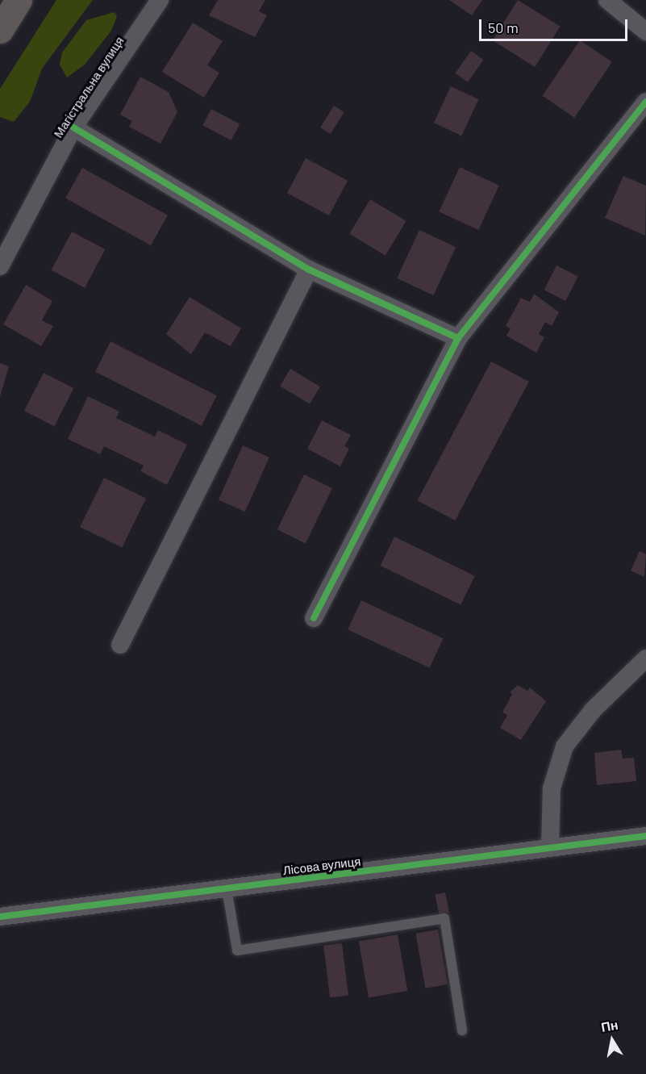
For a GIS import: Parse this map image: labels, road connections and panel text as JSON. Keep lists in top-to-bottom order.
{
  "streets": {
    "street": ["Магістральна вулиця", "Лісова вулиця"]
  },
  "scale_bar": "50 m",
  "north": "top"
}
